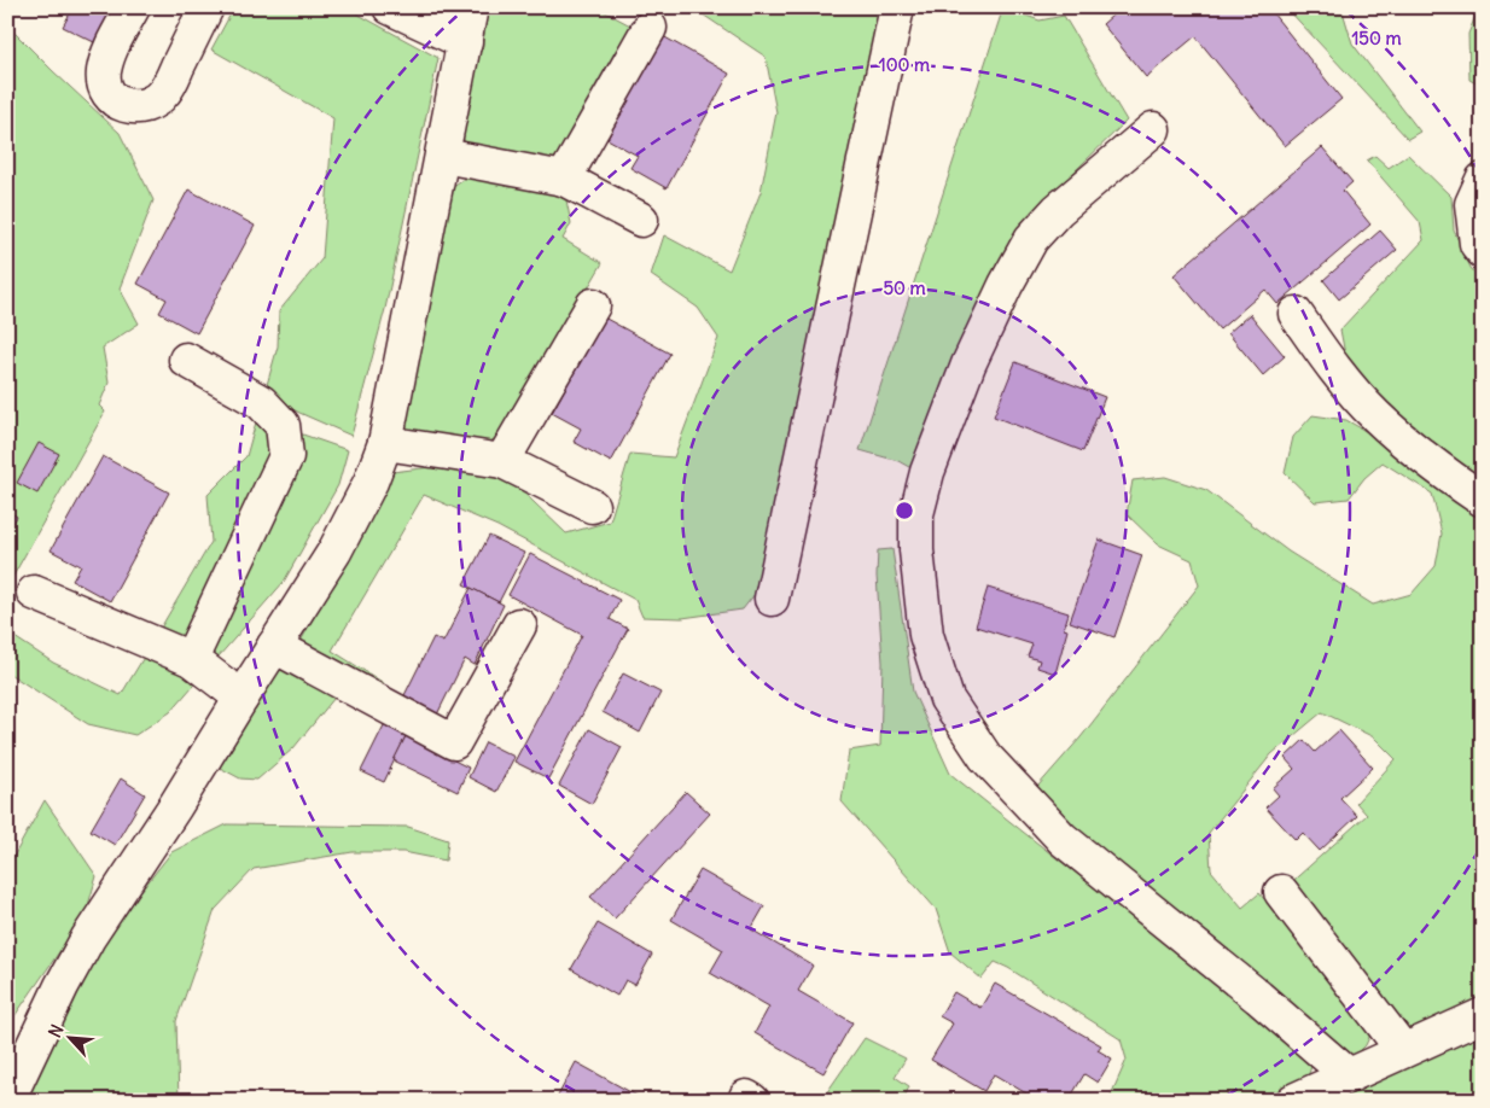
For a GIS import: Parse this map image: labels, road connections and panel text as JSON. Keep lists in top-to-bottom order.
{
  "north": "top left",
  "rings": ["150 m", "100 m", "50 m"]
}
